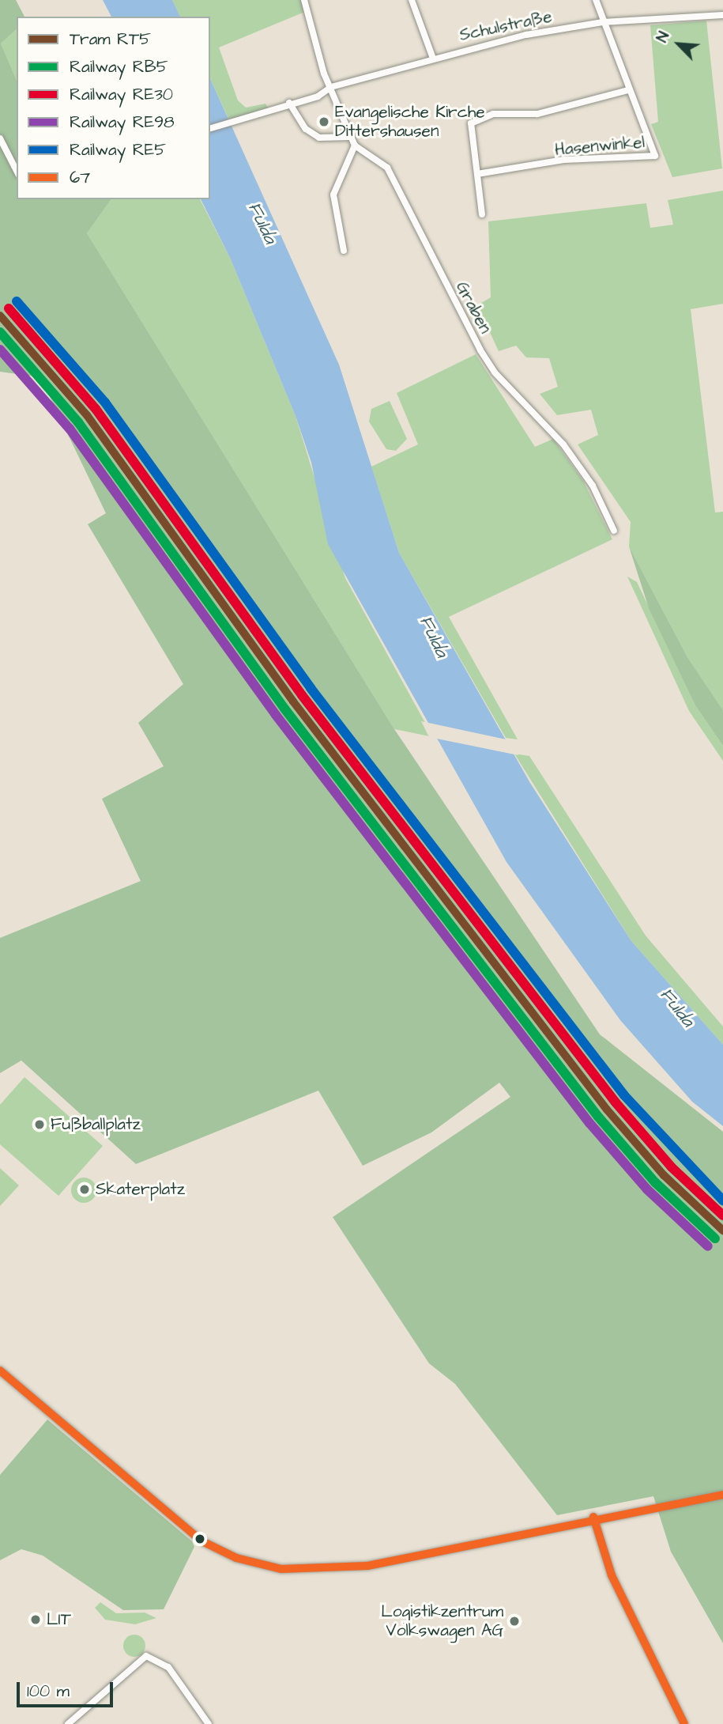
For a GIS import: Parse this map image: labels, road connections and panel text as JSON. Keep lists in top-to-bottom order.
{
  "streets": {
    "street": ["Schulstraße", "Hasenwinkel", "Graben"]
  },
  "crossings": [
    ["Schulstraße", "Hasenwinkel"]
  ],
  "water": ["Fulda"],
  "places": [
    "Evangelische Kirche Dittershausen",
    "Fußballplatz",
    "Skaterplatz",
    "LIT",
    "Logistikzentrum Volkswagen AG"
  ],
  "lines": [
    "rail line RE5",
    "rail line RE30",
    "tram line RT5",
    "rail line RB5",
    "rail line RE98",
    "transit line 67"
  ],
  "legend": [
    "Tram RT5",
    "Railway RB5",
    "Railway RE30",
    "Railway RE98",
    "Railway RE5",
    "67"
  ],
  "scale_bar": "100 m",
  "north": "top left"
}
